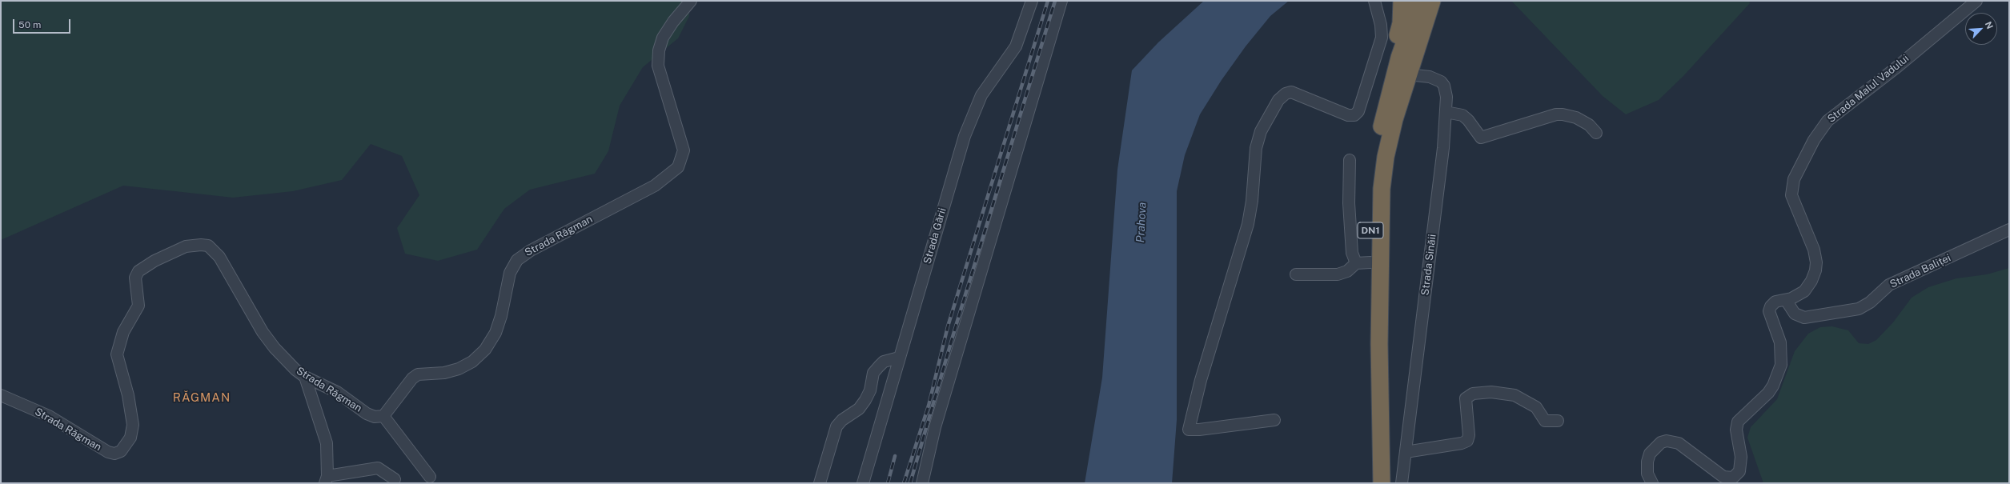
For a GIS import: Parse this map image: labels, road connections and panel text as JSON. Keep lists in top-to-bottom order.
{
  "streets": {
    "highway": ["DN1"],
    "street": [
      "Strada Malul Vadului",
      "Strada Răgman",
      "Strada Gării",
      "Strada Sinăii",
      "Strada Baliței"
    ]
  },
  "crossings": [
    ["Strada Malul Vadului", "Strada Baliței"],
    ["DN1", "Strada Sinăii"]
  ],
  "districts": ["RĂGMAN"],
  "water": ["Prahova"],
  "scale_bar": "50 m",
  "north": "top right"
}
